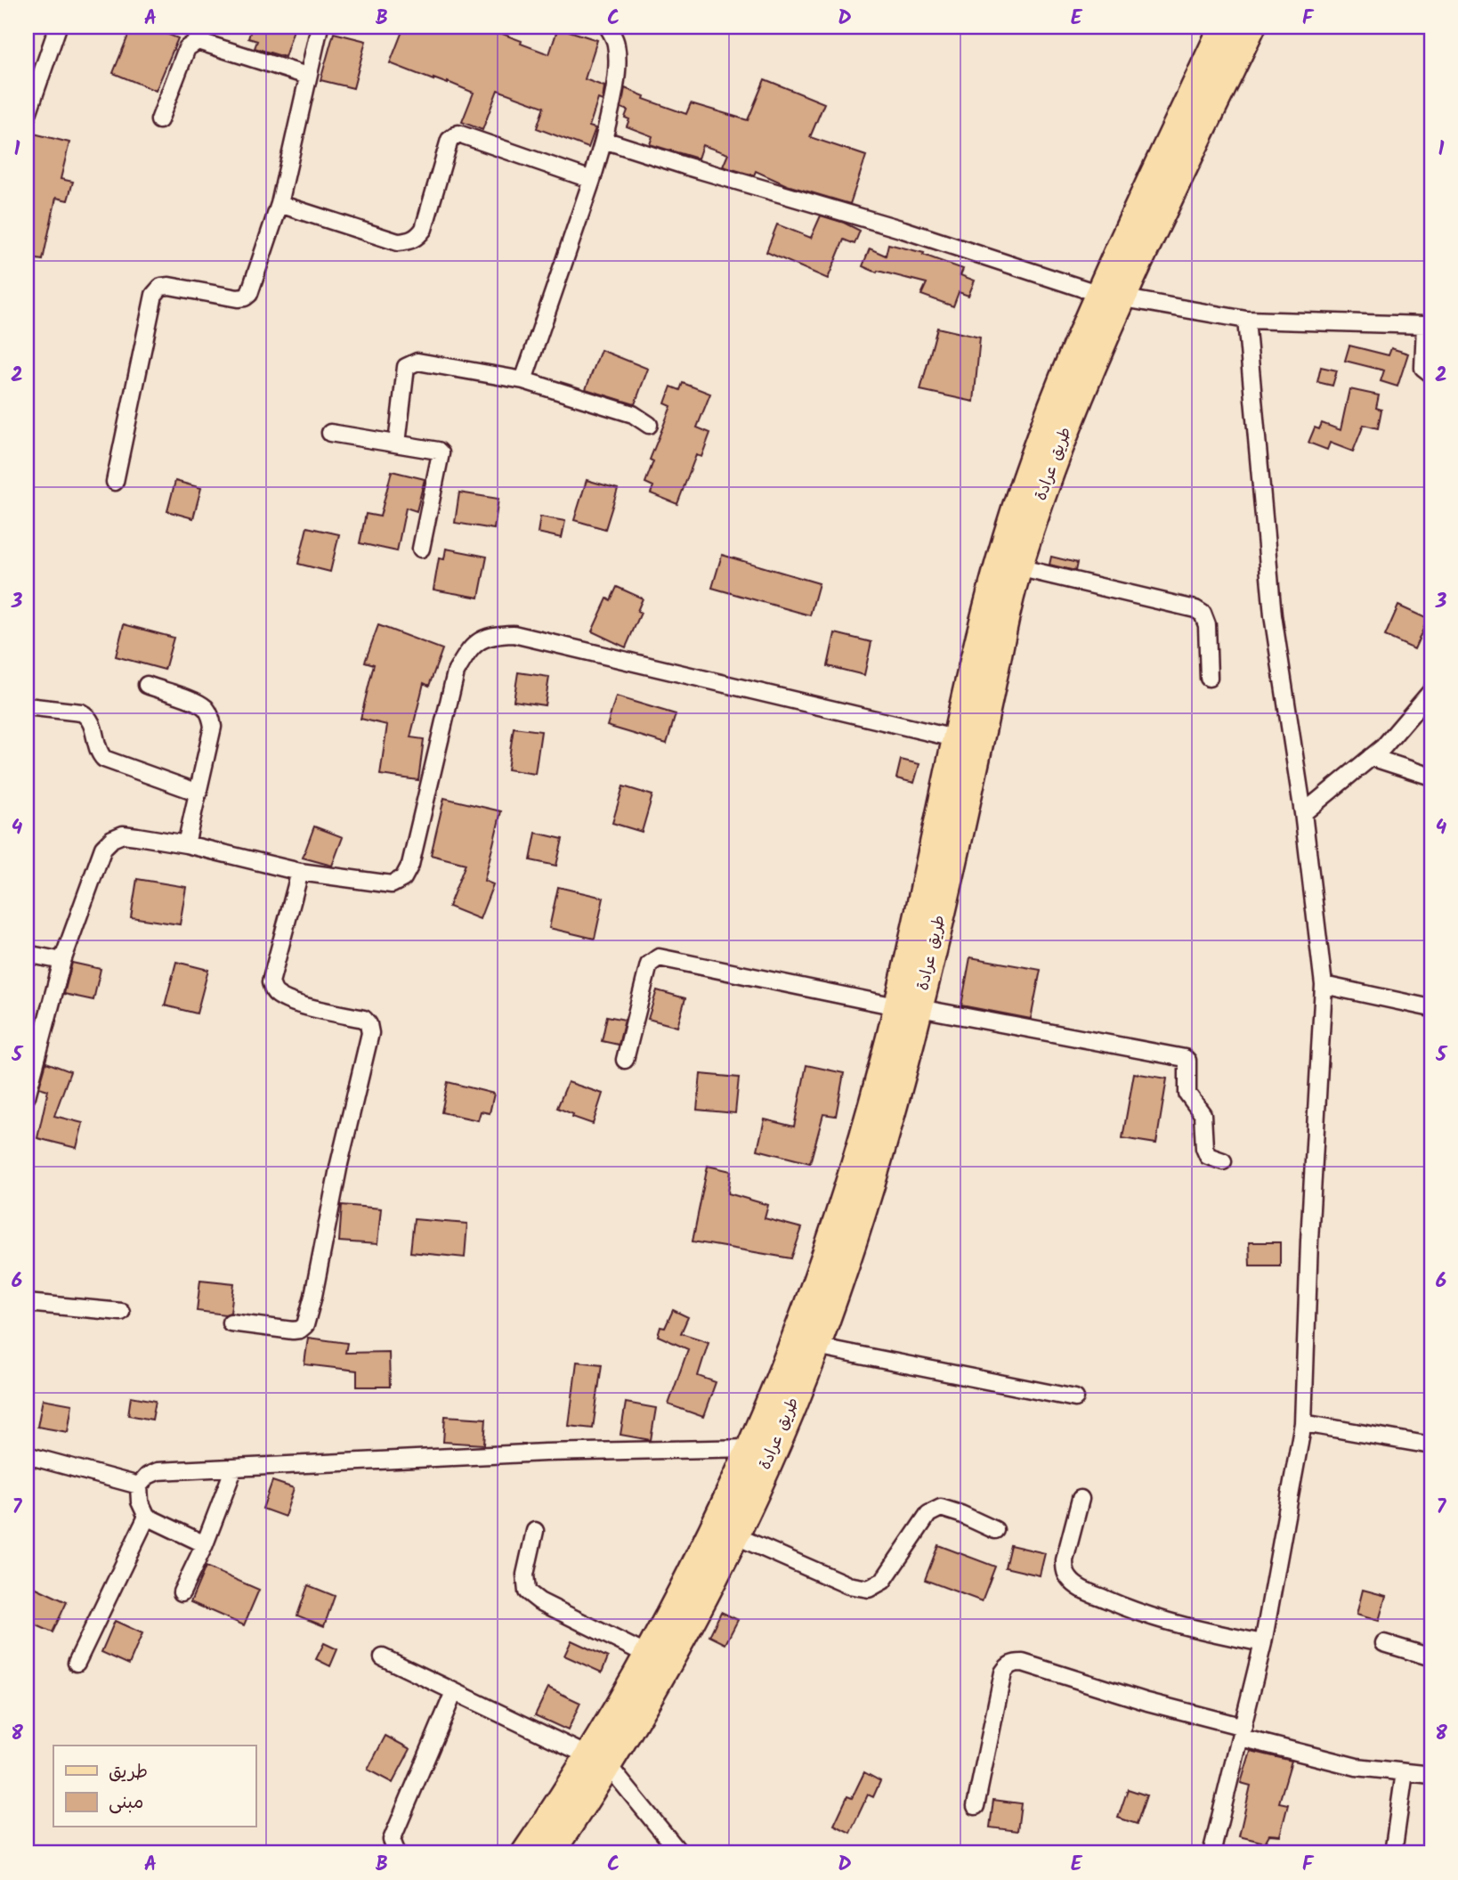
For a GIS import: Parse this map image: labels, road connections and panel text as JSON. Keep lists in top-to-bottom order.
{
  "streets": {
    "main road": ["طريق عرادة"]
  },
  "legend": ["طريق", "مبنى"],
  "grid": {
    "columns": [
      "A",
      "B",
      "C",
      "D",
      "E",
      "F"
    ],
    "rows": [
      "1",
      "2",
      "3",
      "4",
      "5",
      "6",
      "7",
      "8"
    ]
  }
}
